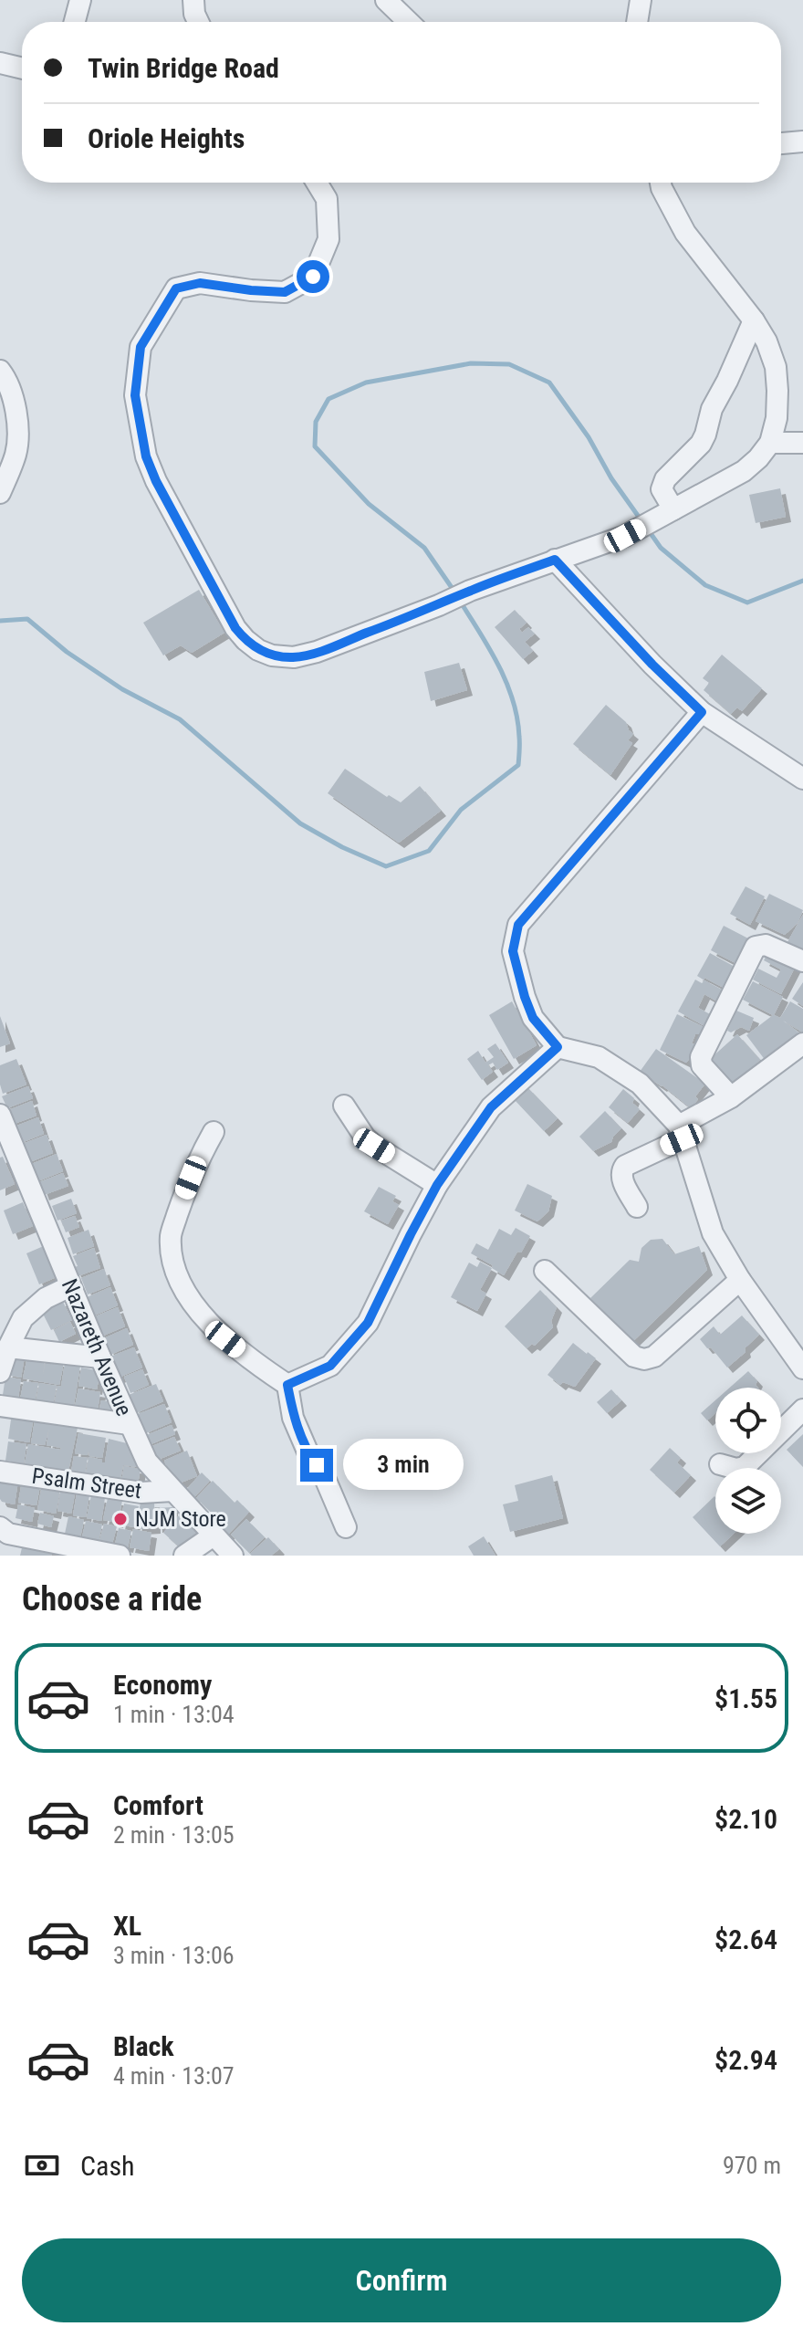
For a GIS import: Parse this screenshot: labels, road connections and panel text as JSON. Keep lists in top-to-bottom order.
{
  "streets": {
    "street": ["Nazareth Avenue", "Psalm Street"]
  },
  "crossings": [
    ["Nazareth Avenue", "Psalm Street"]
  ],
  "places": ["NJM Store"],
  "page": {
    "banner": ["Twin Bridge Road", "Oriole Heights"],
    "bubble": "3 min",
    "heading": "Choose a ride",
    "list": [
      {
        "name": "Economy",
        "note": "1 min · 13:04",
        "value": "$1.55"
      },
      {
        "name": "Comfort",
        "note": "2 min · 13:05",
        "value": "$2.10"
      },
      {
        "name": "XL",
        "note": "3 min · 13:06",
        "value": "$2.64"
      },
      {
        "name": "Black",
        "note": "4 min · 13:07",
        "value": "$2.94"
      }
    ],
    "pay": ["Cash", "970 m"],
    "buttons": "Confirm"
  }
}
